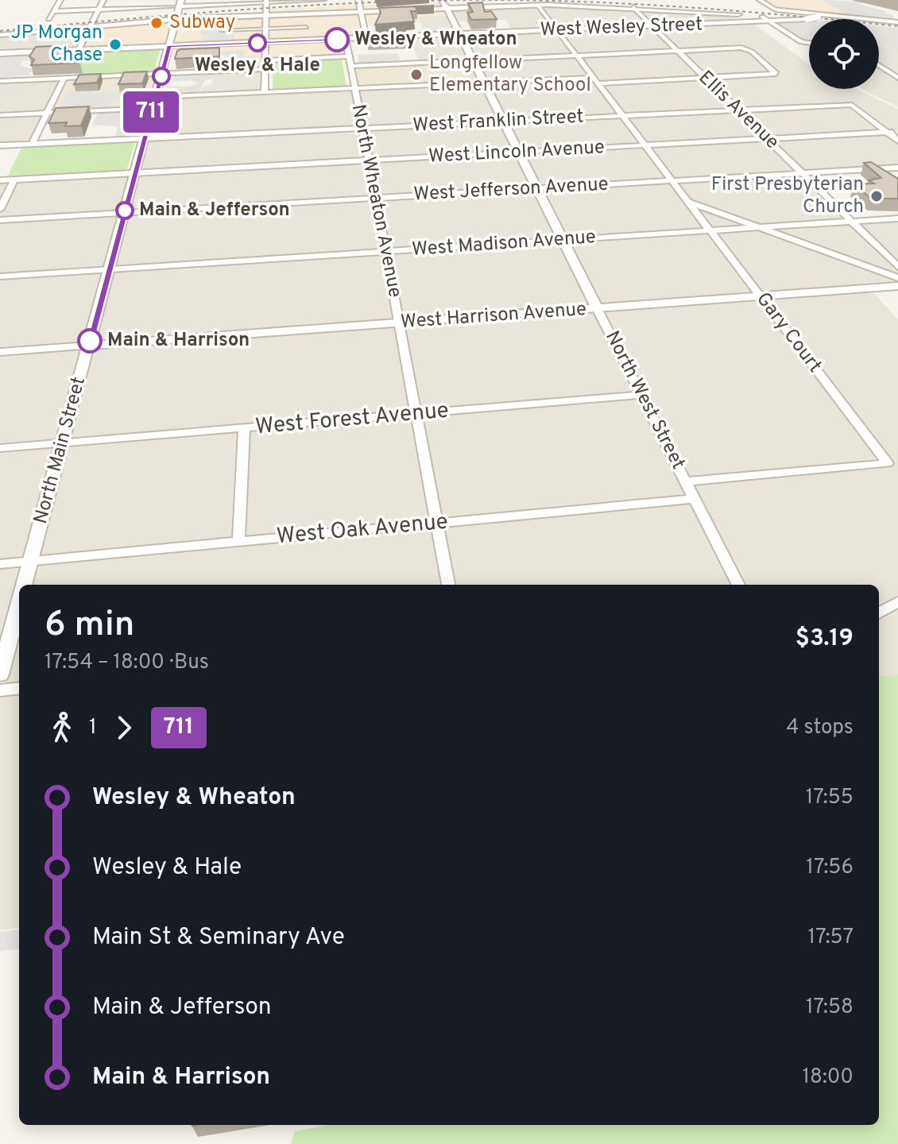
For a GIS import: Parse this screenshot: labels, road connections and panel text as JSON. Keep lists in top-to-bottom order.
{
  "streets": {
    "street": [
      "West Wesley Street",
      "Ellis Avenue",
      "West Franklin Street",
      "West Lincoln Avenue",
      "West Jefferson Avenue",
      "North Wheaton Avenue",
      "West Madison Avenue",
      "West Harrison Avenue",
      "Gary Court",
      "North West Street",
      "West Forest Avenue",
      "North Main Street",
      "West Oak Avenue"
    ]
  },
  "crossings": [
    ["West Wesley Street", "Ellis Avenue"],
    ["West Wesley Street", "North Wheaton Avenue"],
    ["West Wesley Street", "Gary Court"],
    ["West Wesley Street", "North West Street"],
    ["West Wesley Street", "North Main Street"],
    ["Ellis Avenue", "West Franklin Street"],
    ["Ellis Avenue", "West Lincoln Avenue"],
    ["Ellis Avenue", "West Jefferson Avenue"],
    ["Ellis Avenue", "West Madison Avenue"],
    ["West Franklin Street", "West Lincoln Avenue"],
    ["West Franklin Street", "North Wheaton Avenue"],
    ["West Franklin Street", "Gary Court"],
    ["West Franklin Street", "North West Street"],
    ["West Franklin Street", "North Main Street"],
    ["West Lincoln Avenue", "North Wheaton Avenue"],
    ["West Lincoln Avenue", "Gary Court"],
    ["West Lincoln Avenue", "North West Street"],
    ["West Lincoln Avenue", "North Main Street"],
    ["West Jefferson Avenue", "North Wheaton Avenue"],
    ["West Jefferson Avenue", "Gary Court"],
    ["West Jefferson Avenue", "North West Street"],
    ["West Jefferson Avenue", "North Main Street"],
    ["North Wheaton Avenue", "West Madison Avenue"],
    ["North Wheaton Avenue", "West Harrison Avenue"],
    ["North Wheaton Avenue", "West Forest Avenue"],
    ["North Wheaton Avenue", "West Oak Avenue"],
    ["West Madison Avenue", "Gary Court"],
    ["West Madison Avenue", "North West Street"],
    ["West Madison Avenue", "North Main Street"],
    ["West Harrison Avenue", "Gary Court"],
    ["West Harrison Avenue", "North West Street"],
    ["West Harrison Avenue", "North Main Street"],
    ["Gary Court", "North West Street"],
    ["North West Street", "West Forest Avenue"],
    ["North West Street", "West Oak Avenue"],
    ["West Forest Avenue", "North Main Street"],
    ["North Main Street", "West Oak Avenue"]
  ],
  "places": [
    "Subway",
    "Wesley & Wheaton",
    "Wesley & Hale",
    "JP Morgan Chase",
    "Longfellow Elementary School",
    "First Presbyterian Church",
    "Main & Jefferson",
    "Main & Harrison"
  ],
  "lines": ["bus line 711"],
  "page": {
    "on_map": "711",
    "heading": ["6 min", "17:54 – 18:00 · Bus", "$3.19"],
    "legs": ["1", "711", "4 stops"],
    "list": [
      {
        "name": "Wesley & Wheaton",
        "value": "17:55"
      },
      {
        "name": "Wesley & Hale",
        "value": "17:56"
      },
      {
        "name": "Main St & Seminary Ave",
        "value": "17:57"
      },
      {
        "name": "Main & Jefferson",
        "value": "17:58"
      },
      {
        "name": "Main & Harrison",
        "value": "18:00"
      }
    ]
  }
}
